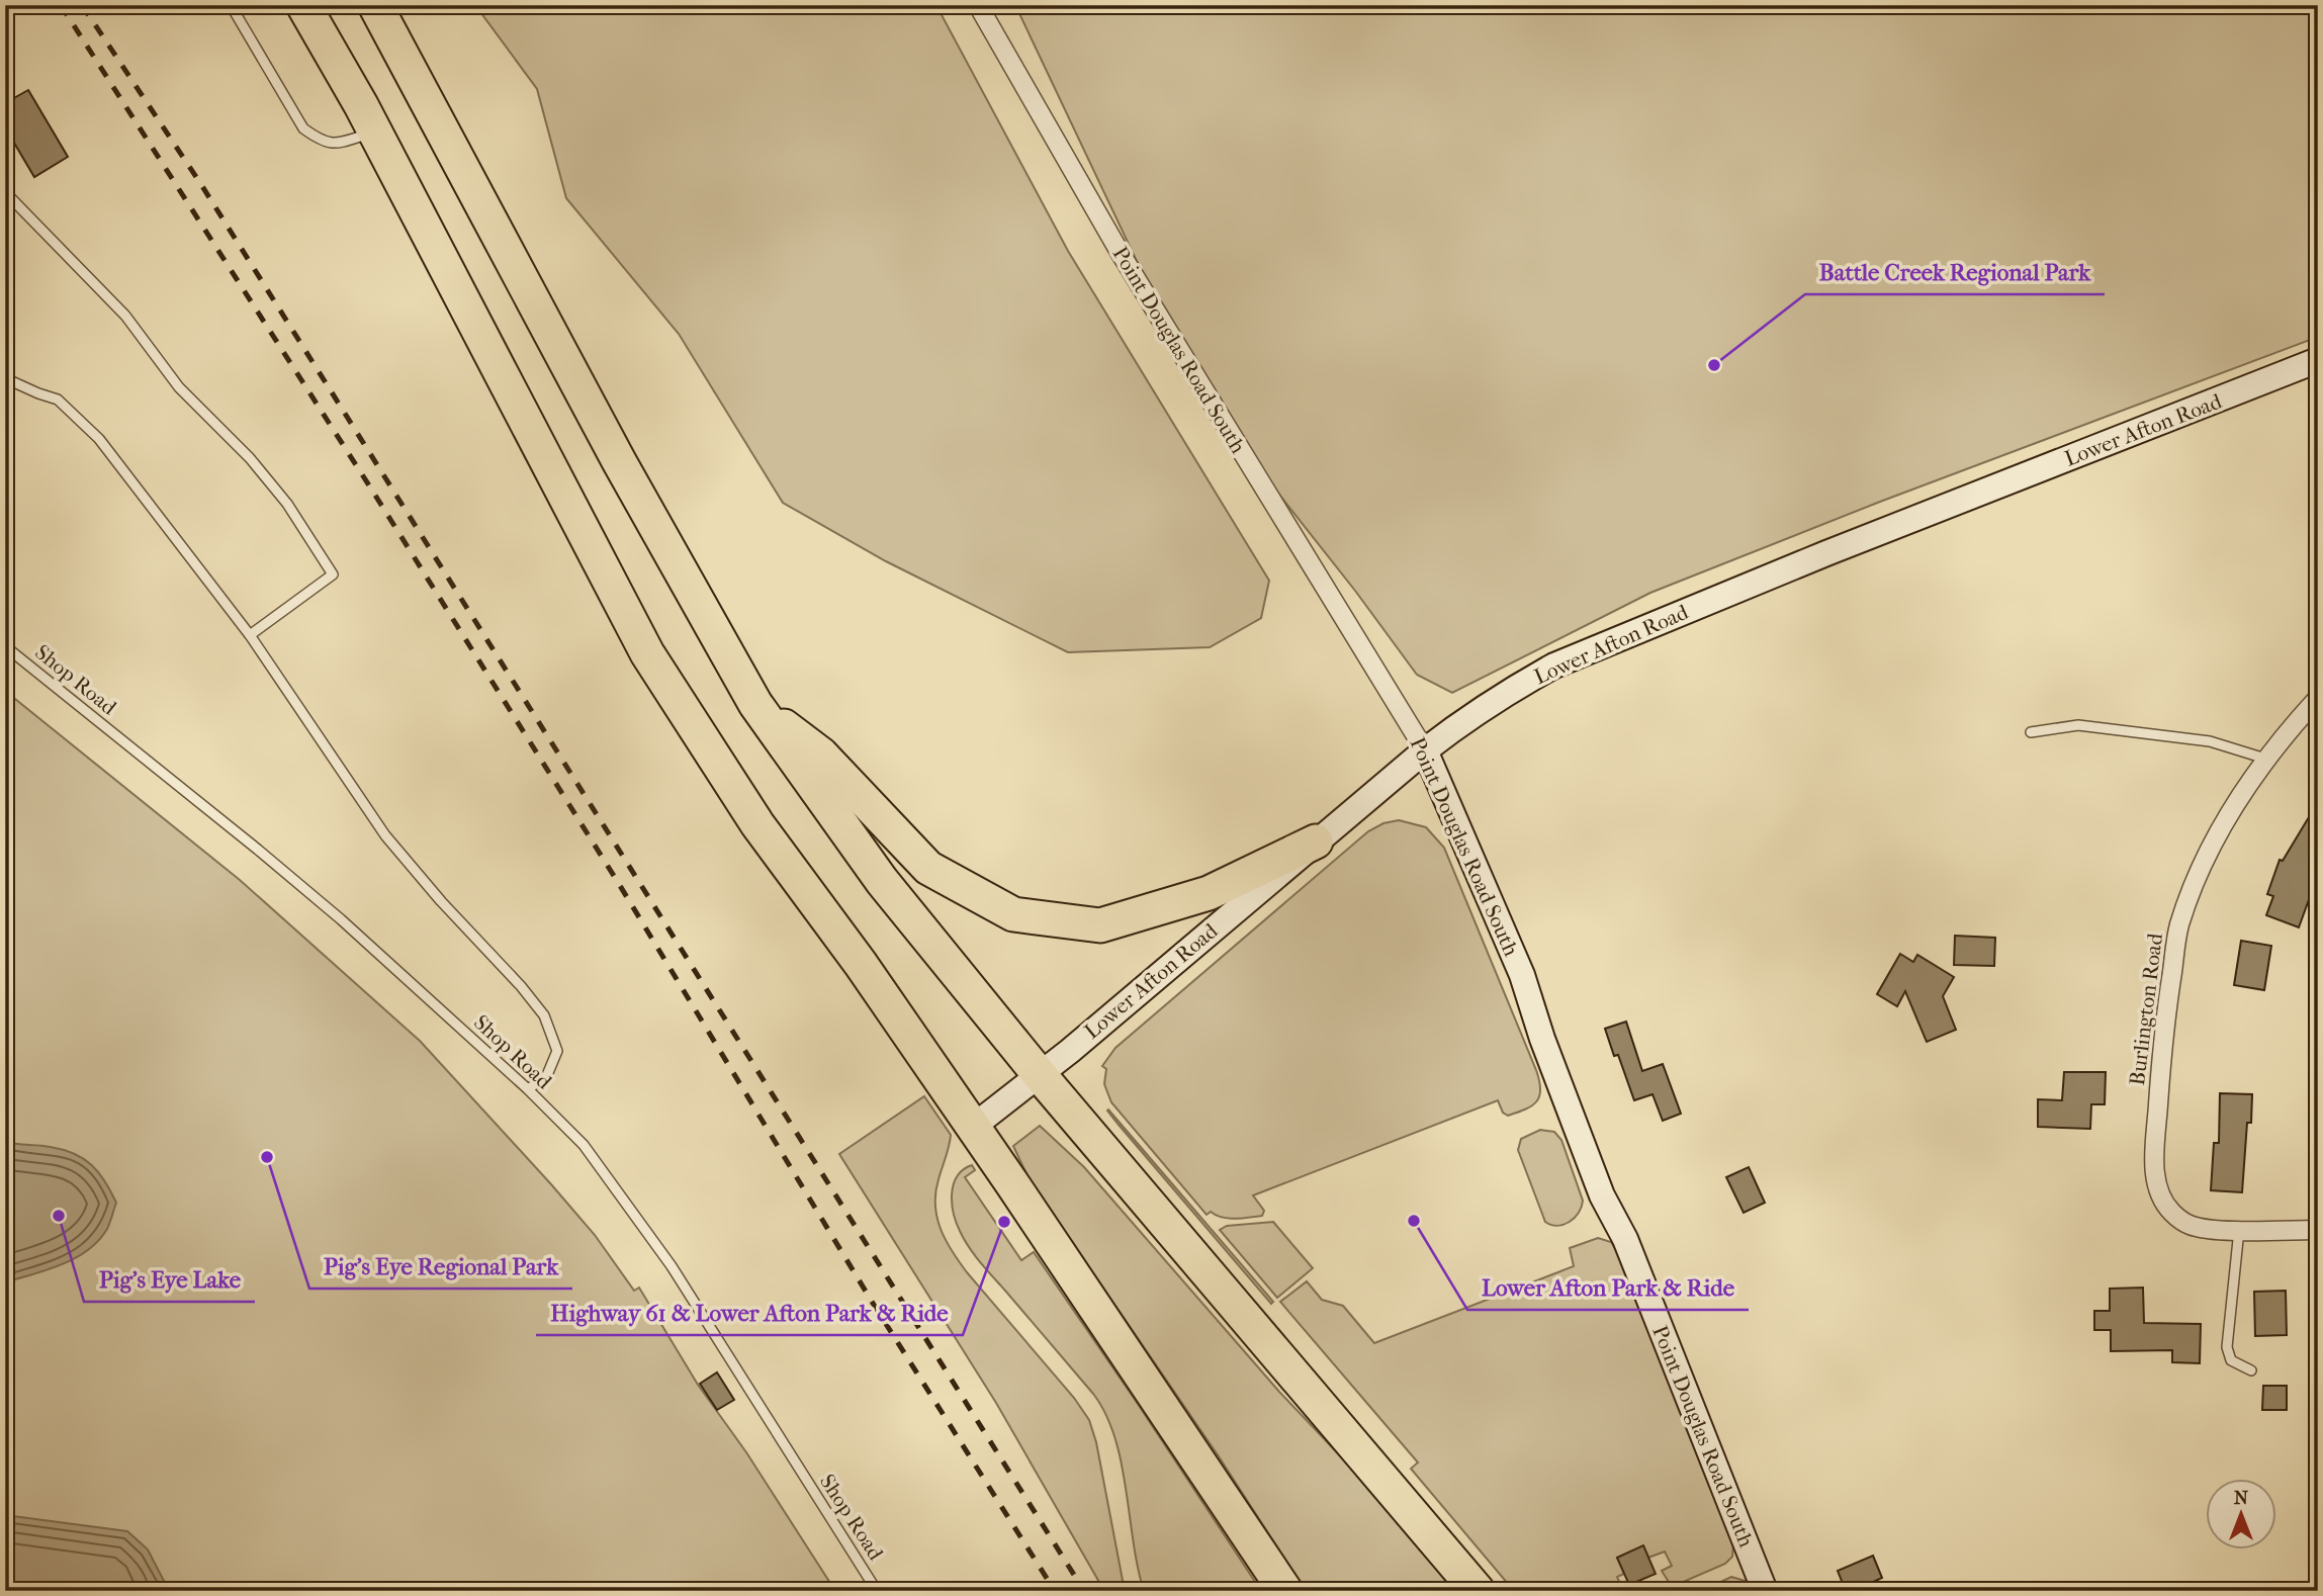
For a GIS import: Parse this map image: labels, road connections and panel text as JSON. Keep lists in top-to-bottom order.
{
  "streets": {
    "main road": ["Point Douglas Road South", "Lower Afton Road"],
    "street": ["Burlington Road"],
    "lane": ["Shop Road"]
  },
  "crossings": [
    ["Point Douglas Road South", "Lower Afton Road"]
  ],
  "places": [
    "Battle Creek Regional Park",
    "Pig's Eye Regional Park",
    "Pig's Eye Lake",
    "Lower Afton Park & Ride",
    "Highway 61 & Lower Afton Park & Ride"
  ],
  "north": "top"
}
